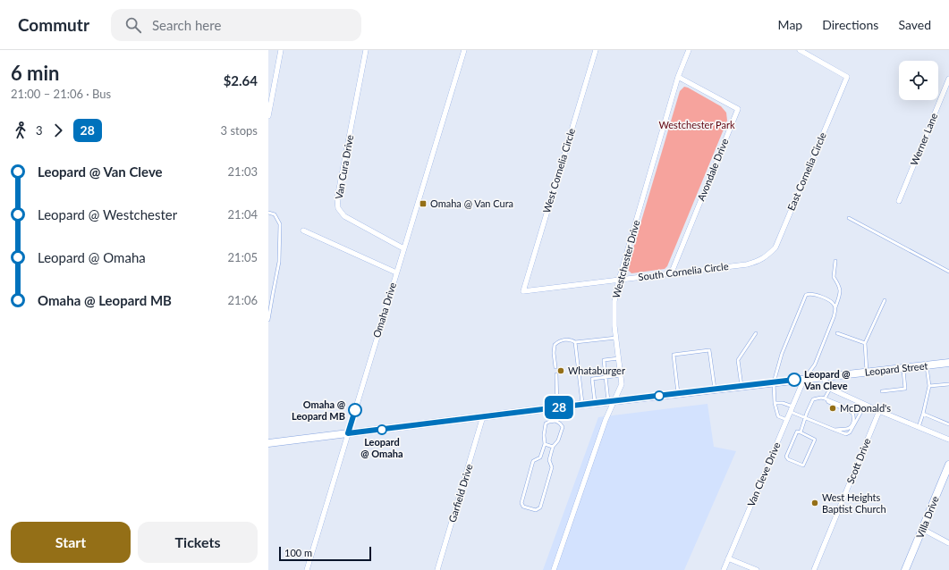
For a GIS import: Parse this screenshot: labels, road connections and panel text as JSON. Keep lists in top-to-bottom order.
{
  "streets": {
    "main road": ["Leopard Street", "Villa Drive"],
    "street": [
      "Werner Lane",
      "Van Cura Drive",
      "Avondale Drive",
      "West Cornelia Circle",
      "East Cornelia Circle",
      "Westchester Drive",
      "South Cornelia Circle",
      "Omaha Drive",
      "Scott Drive",
      "Van Cleve Drive",
      "Garfield Drive"
    ]
  },
  "crossings": [
    ["Van Cura Drive", "Omaha Drive"],
    ["Avondale Drive", "Westchester Drive"],
    ["Avondale Drive", "South Cornelia Circle"],
    ["West Cornelia Circle", "South Cornelia Circle"],
    ["East Cornelia Circle", "South Cornelia Circle"],
    ["Westchester Drive", "South Cornelia Circle"],
    ["Westchester Drive", "Leopard Street"],
    ["Omaha Drive", "Leopard Street"],
    ["Leopard Street", "Van Cleve Drive"],
    ["Leopard Street", "Garfield Drive"]
  ],
  "parks": ["Westchester Park"],
  "places": {
    "transit": ["Omaha @ Van Cura"],
    "other": [
      "Whataburger",
      "Leopard @ Van Cleve",
      "McDonald's",
      "Omaha @ Leopard MB",
      "Leopard @ Omaha",
      "West Heights Baptist Church"
    ]
  },
  "lines": ["bus line 28"],
  "scale_bar": "100 m",
  "page": {
    "header": "Commutr",
    "search": "Search here",
    "nav": ["Map", "Directions", "Saved"],
    "heading": ["6 min", "21:00 – 21:06 · Bus", "$2.64"],
    "on_map": "28",
    "legs": ["3", "28", "3 stops"],
    "list": [
      {
        "name": "Leopard @ Van Cleve",
        "value": "21:03"
      },
      {
        "name": "Leopard @ Westchester",
        "value": "21:04"
      },
      {
        "name": "Leopard @ Omaha",
        "value": "21:05"
      },
      {
        "name": "Omaha @ Leopard MB",
        "value": "21:06"
      }
    ],
    "buttons": ["Start", "Tickets"],
    "scale": "100 m"
  }
}
